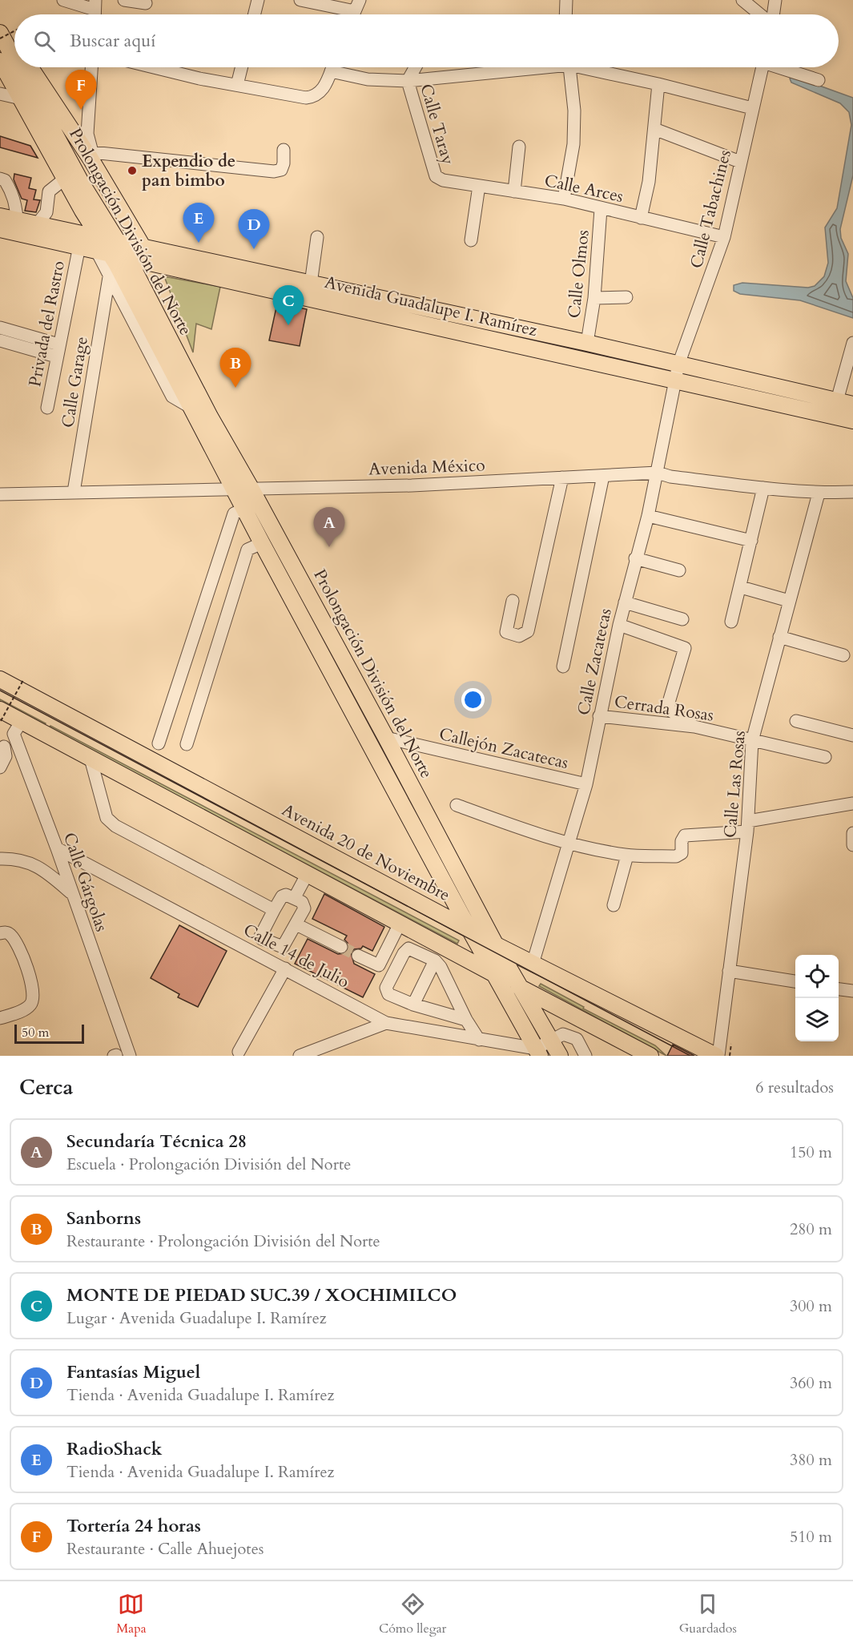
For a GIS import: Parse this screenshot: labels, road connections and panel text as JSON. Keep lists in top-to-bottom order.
{
  "streets": {
    "main road": ["Prolongación División del Norte", "Avenida Guadalupe I. Ramírez", "Avenida 20 de Noviembre"],
    "street": [
      "Calle Taray",
      "Calle Arces",
      "Calle Tabachines",
      "Calle Olmos",
      "Privada del Rastro",
      "Calle Garage",
      "Avenida México",
      "Calle Zacatecas",
      "Cerrada Rosas",
      "Callejón Zacatecas",
      "Calle Las Rosas",
      "Calle Gárgolas",
      "Calle 14 de Julio"
    ]
  },
  "crossings": [
    ["Calle Taray", "Calle Arces"],
    ["Calle Arces", "Calle Tabachines"],
    ["Calle Arces", "Calle Olmos"],
    ["Calle Tabachines", "Avenida Guadalupe I. Ramírez"],
    ["Calle Tabachines", "Calle Zacatecas"],
    ["Prolongación División del Norte", "Avenida Guadalupe I. Ramírez"],
    ["Prolongación División del Norte", "Avenida México"],
    ["Prolongación División del Norte", "Callejón Zacatecas"],
    ["Prolongación División del Norte", "Avenida 20 de Noviembre"],
    ["Prolongación División del Norte", "Calle 14 de Julio"],
    ["Calle Olmos", "Avenida Guadalupe I. Ramírez"],
    ["Avenida Guadalupe I. Ramírez", "Privada del Rastro"],
    ["Avenida Guadalupe I. Ramírez", "Calle Zacatecas"],
    ["Calle Garage", "Avenida México"],
    ["Avenida México", "Calle Zacatecas"],
    ["Avenida México", "Calle Las Rosas"],
    ["Calle Zacatecas", "Cerrada Rosas"],
    ["Calle Zacatecas", "Callejón Zacatecas"],
    ["Calle Zacatecas", "Avenida 20 de Noviembre"],
    ["Cerrada Rosas", "Calle Las Rosas"],
    ["Calle Las Rosas", "Avenida 20 de Noviembre"],
    ["Calle Gárgolas", "Calle 14 de Julio"]
  ],
  "places": ["Expendio de pan bimbo"],
  "scale_bar": "50 m",
  "page": {
    "search": "Buscar aquí",
    "pins": [
      "F",
      "E",
      "D",
      "C",
      "B",
      "A"
    ],
    "scale": "50 m",
    "heading": ["Cerca", "6 resultados"],
    "list": [
      {
        "mark": "A",
        "name": "Secundaría Técnica 28",
        "note": "Escuela · Prolongación División del Norte",
        "value": "150 m"
      },
      {
        "mark": "B",
        "name": "Sanborns",
        "note": "Restaurante · Prolongación División del Norte",
        "value": "280 m"
      },
      {
        "mark": "C",
        "name": "MONTE DE PIEDAD SUC.39 / XOCHIMILCO",
        "note": "Lugar · Avenida Guadalupe I. Ramírez",
        "value": "300 m"
      },
      {
        "mark": "D",
        "name": "Fantasías Miguel",
        "note": "Tienda · Avenida Guadalupe I. Ramírez",
        "value": "360 m"
      },
      {
        "mark": "E",
        "name": "RadioShack",
        "note": "Tienda · Avenida Guadalupe I. Ramírez",
        "value": "380 m"
      },
      {
        "mark": "F",
        "name": "Tortería 24 horas",
        "note": "Restaurante · Calle Ahuejotes",
        "value": "510 m"
      }
    ],
    "nav": ["Mapa", "Cómo llegar", "Guardados"]
  }
}
